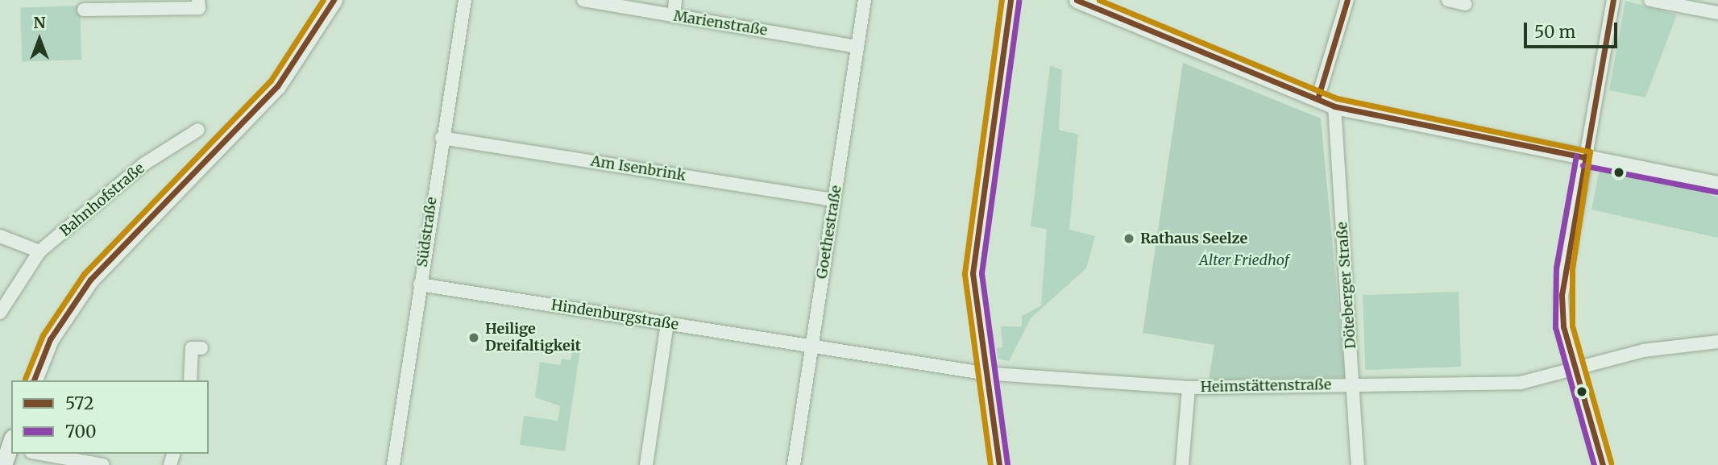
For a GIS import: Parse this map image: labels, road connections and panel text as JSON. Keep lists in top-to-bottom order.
{
  "streets": {
    "street": [
      "Marienstraße",
      "Am Isenbrink",
      "Bahnhofstraße",
      "Südstraße",
      "Goethestraße",
      "Döteberger Straße",
      "Hindenburgstraße",
      "Heimstättenstraße"
    ]
  },
  "crossings": [
    ["Marienstraße", "Goethestraße"],
    ["Am Isenbrink", "Südstraße"],
    ["Am Isenbrink", "Goethestraße"],
    ["Südstraße", "Hindenburgstraße"],
    ["Goethestraße", "Hindenburgstraße"],
    ["Goethestraße", "Heimstättenstraße"],
    ["Döteberger Straße", "Heimstättenstraße"],
    ["Hindenburgstraße", "Heimstättenstraße"]
  ],
  "parks": ["Alter Friedhof"],
  "places": ["Rathaus Seelze", "Heilige Dreifaltigkeit"],
  "lines": ["transit line 572", "transit line 700"],
  "legend": ["572", "700"],
  "scale_bar": "50 m",
  "north": "top"
}
